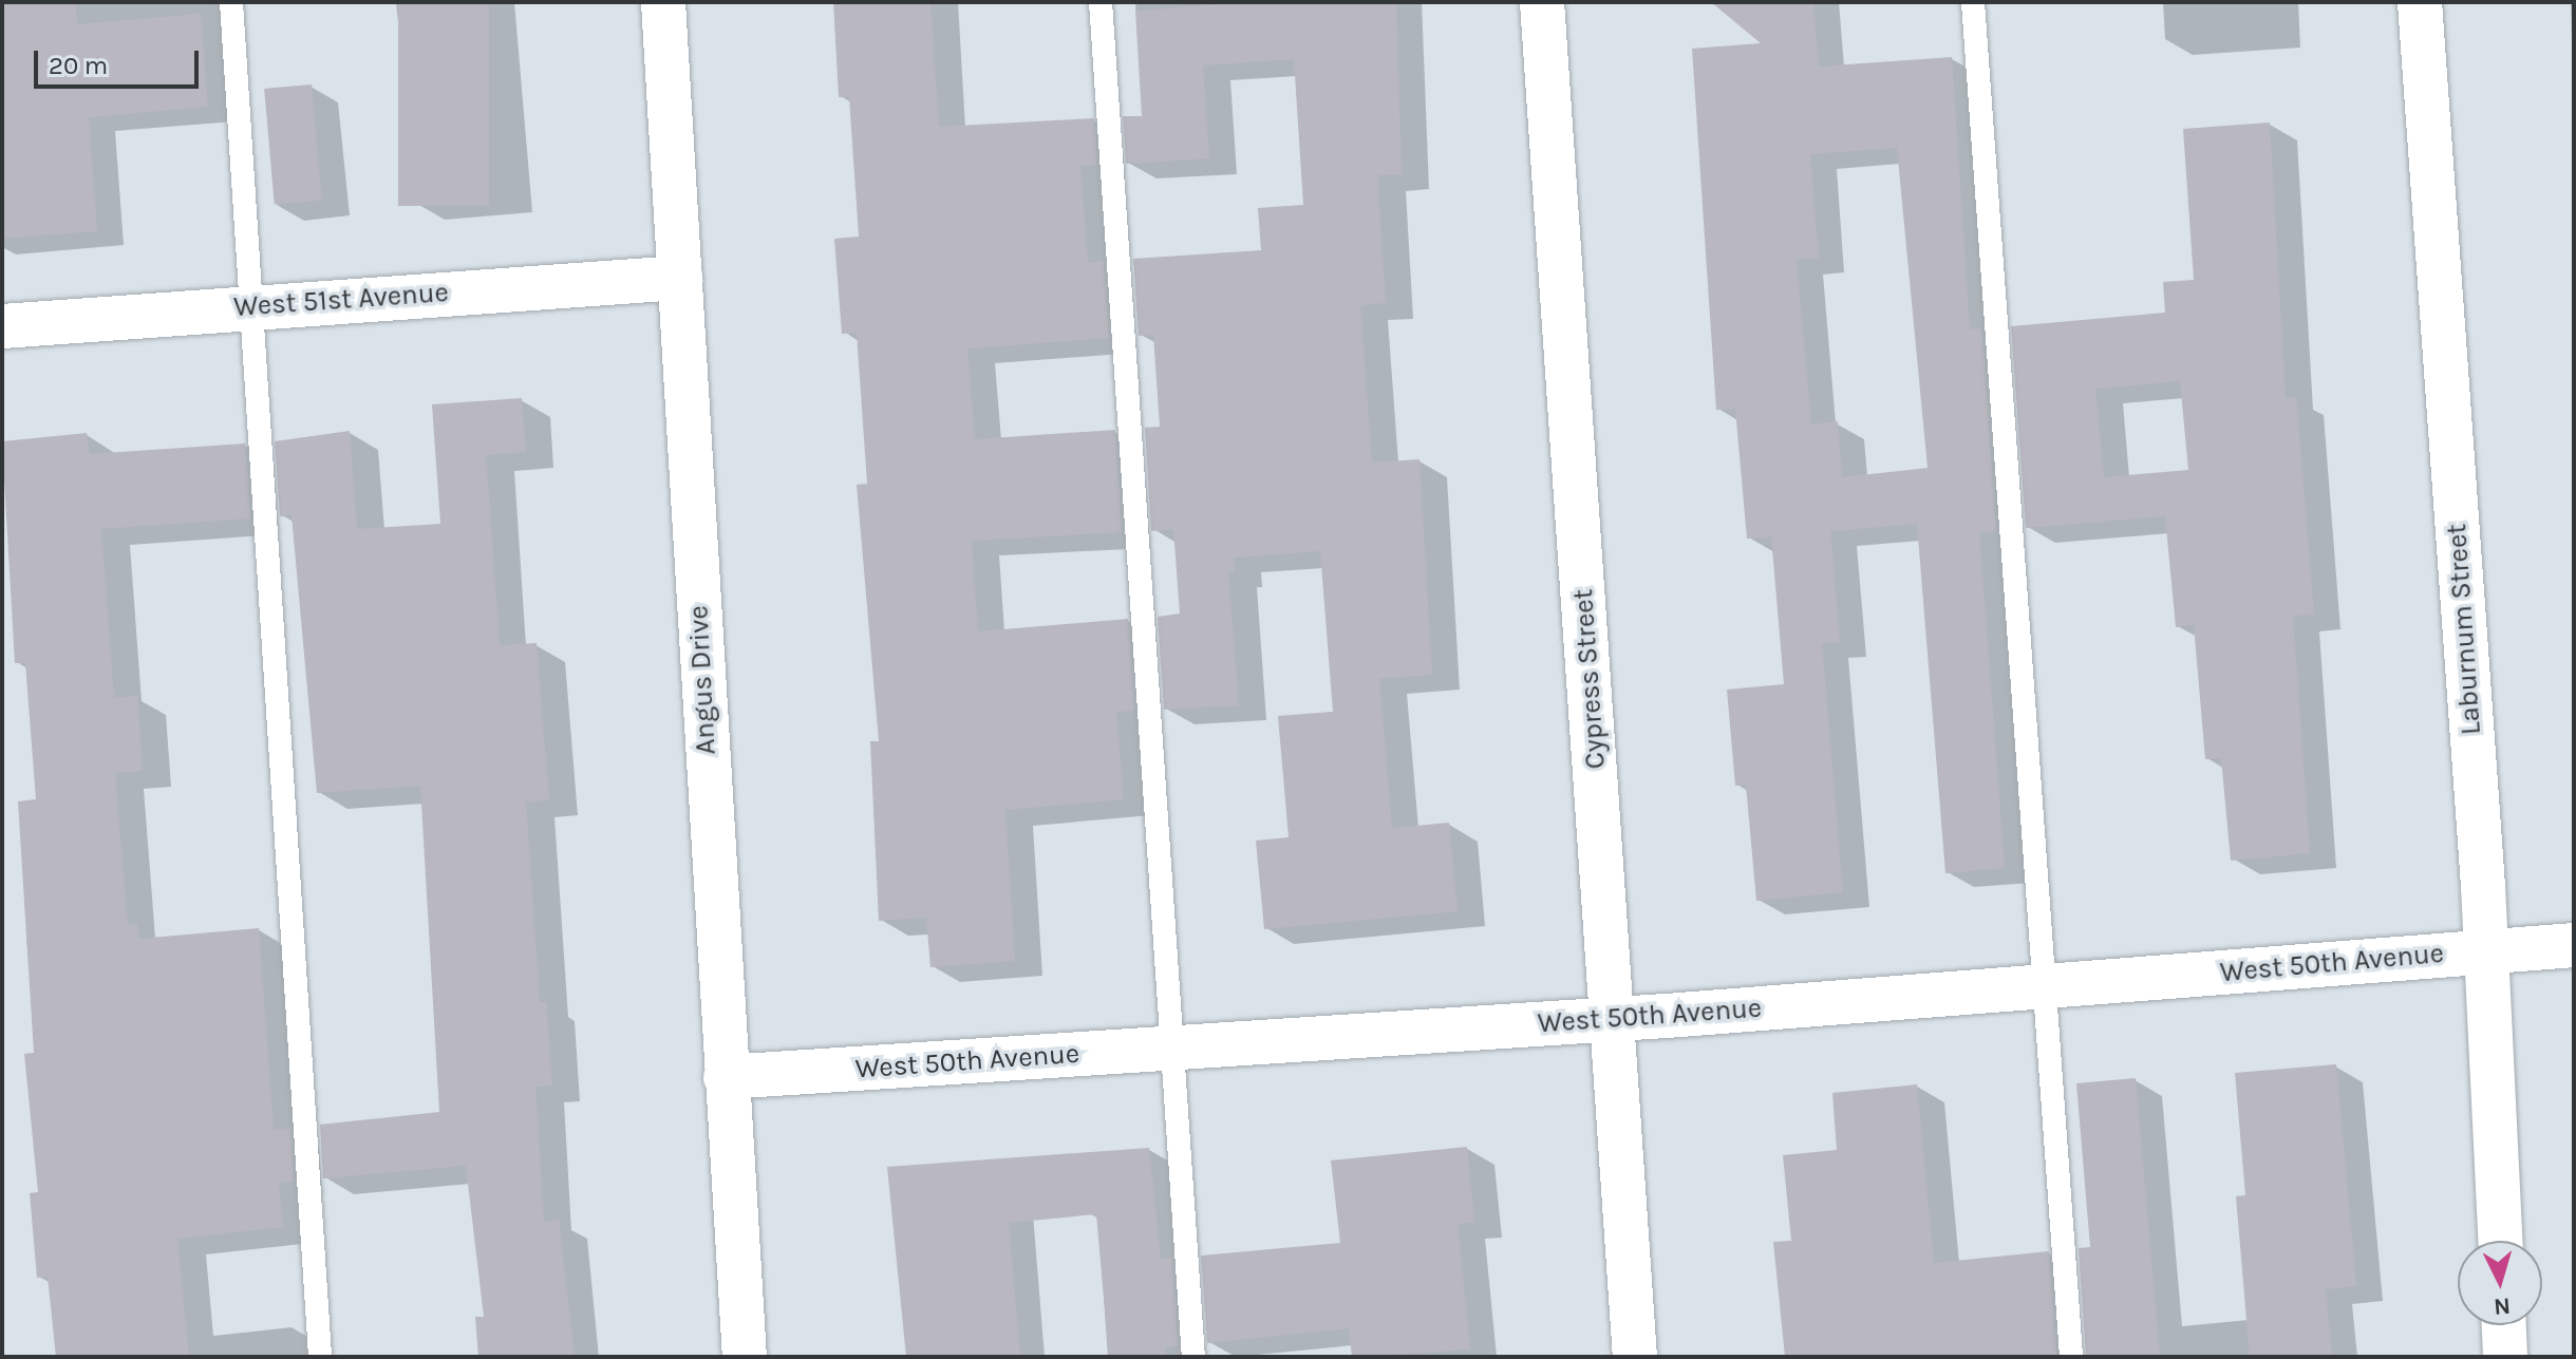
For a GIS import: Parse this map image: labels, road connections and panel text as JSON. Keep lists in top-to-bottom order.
{
  "streets": {
    "street": [
      "West 51st Avenue",
      "Laburnum Street",
      "Cypress Street",
      "Angus Drive",
      "West 50th Avenue"
    ]
  },
  "crossings": [
    ["West 51st Avenue", "Angus Drive"],
    ["Laburnum Street", "West 50th Avenue"],
    ["Cypress Street", "West 50th Avenue"],
    ["Angus Drive", "West 50th Avenue"]
  ],
  "scale_bar": "20 m",
  "north": "bottom"
}
